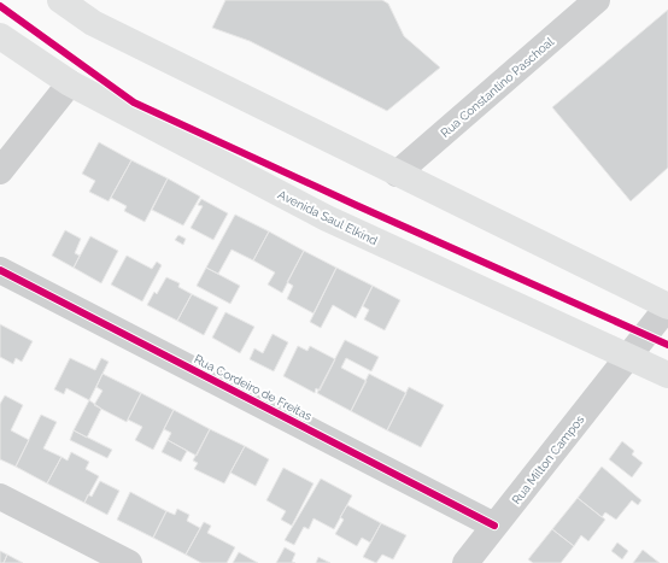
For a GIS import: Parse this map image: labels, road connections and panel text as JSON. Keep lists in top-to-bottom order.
{
  "streets": {
    "main road": ["Avenida Saul Elkind"],
    "street": ["Rua Constantino Paschoal", "Rua Cordeiro de Freitas", "Rua Milton Campos"]
  },
  "crossings": [
    ["Avenida Saul Elkind", "Rua Milton Campos"],
    ["Rua Cordeiro de Freitas", "Rua Milton Campos"]
  ]
}
